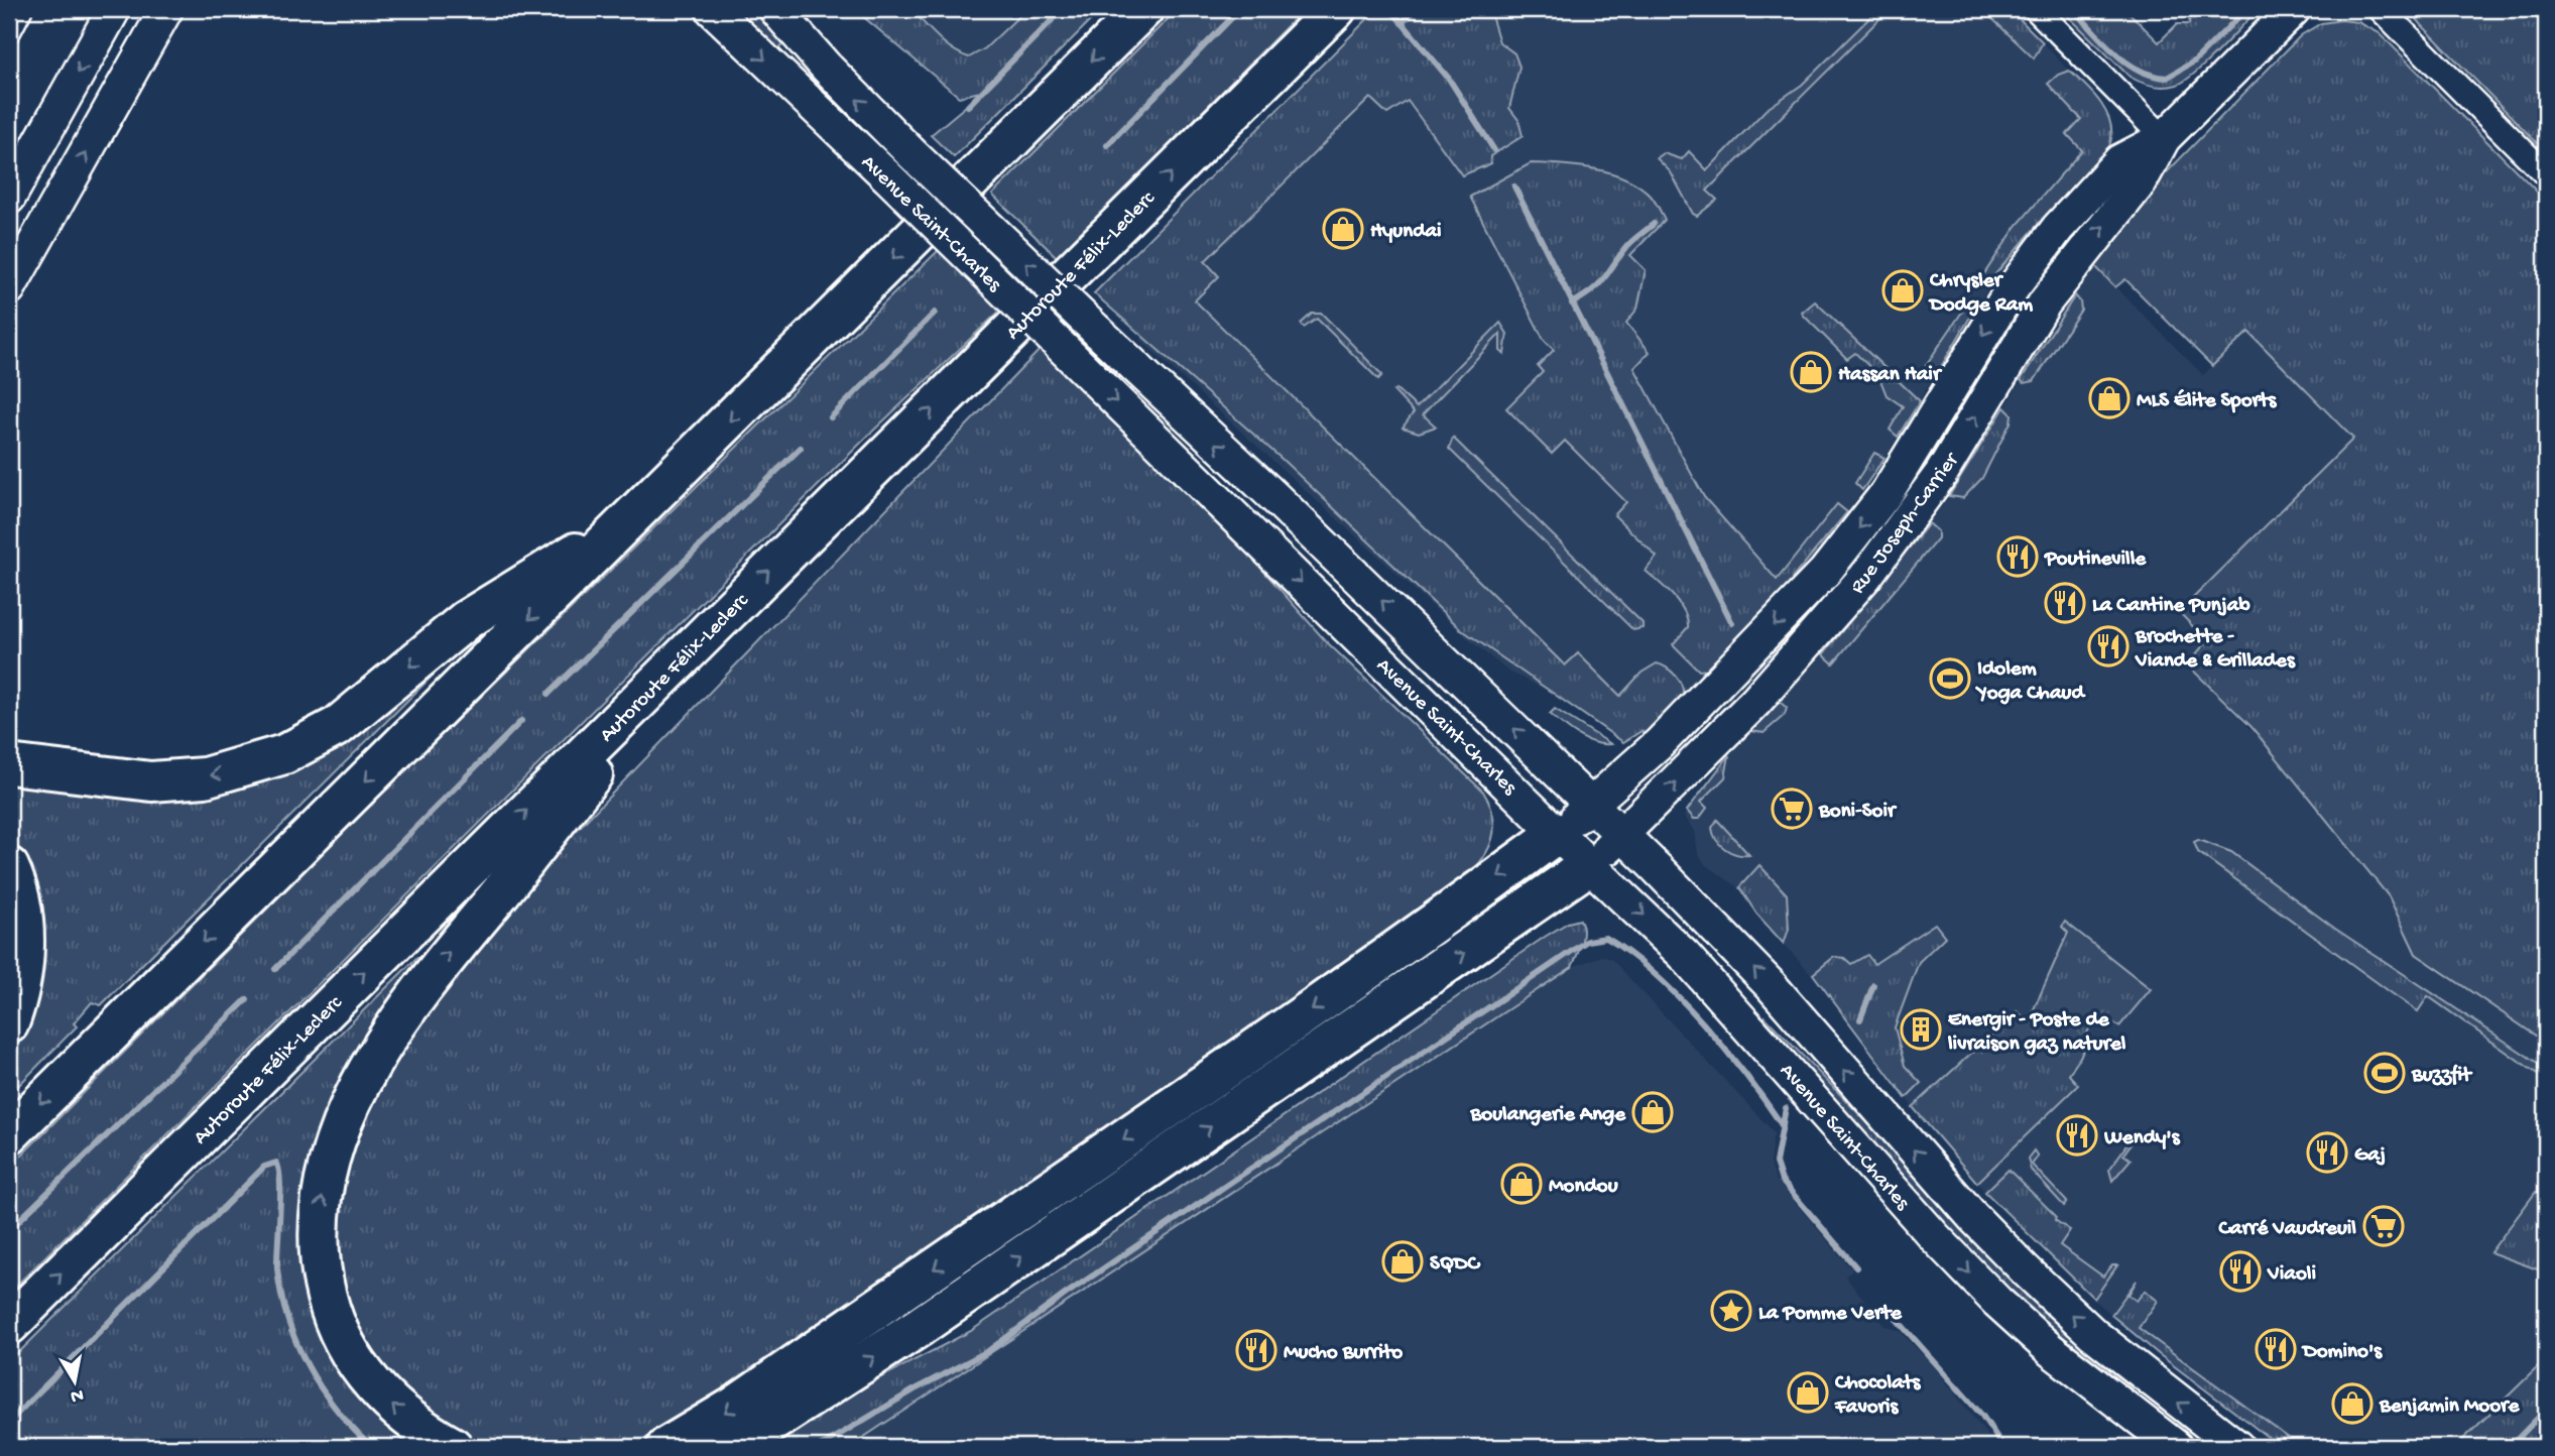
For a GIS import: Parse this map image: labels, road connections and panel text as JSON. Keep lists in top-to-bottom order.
{
  "streets": {
    "highway": ["Autoroute Félix-Leclerc"],
    "street": ["Avenue Saint-Charles", "Rue Joseph-Carrier"]
  },
  "crossings": [
    ["Avenue Saint-Charles", "Rue Joseph-Carrier"]
  ],
  "places": {
    "shop": [
      "Hyundai",
      "Chrysler Dodge Ram",
      "Hassan Hair",
      "MLS Élite Sports",
      "Boulangerie Ange",
      "Mondou",
      "SQDC",
      "Chocolats Favoris",
      "Benjamin Moore"
    ],
    "restaurant": [
      "Poutineville",
      "La Cantine Punjab",
      "Brochette - Viande & Grillades",
      "Wendy's",
      "Gaj",
      "Viaoli",
      "Domino's",
      "Mucho Burrito"
    ],
    "sports": ["Idolem Yoga Chaud", "Buzzfit"],
    "supermarket": ["Boni-Soir", "Carré Vaudreuil"],
    "building": ["Energir - Poste de livraison gaz naturel"],
    "place": ["La Pomme Verte"]
  },
  "north": "bottom"
}
